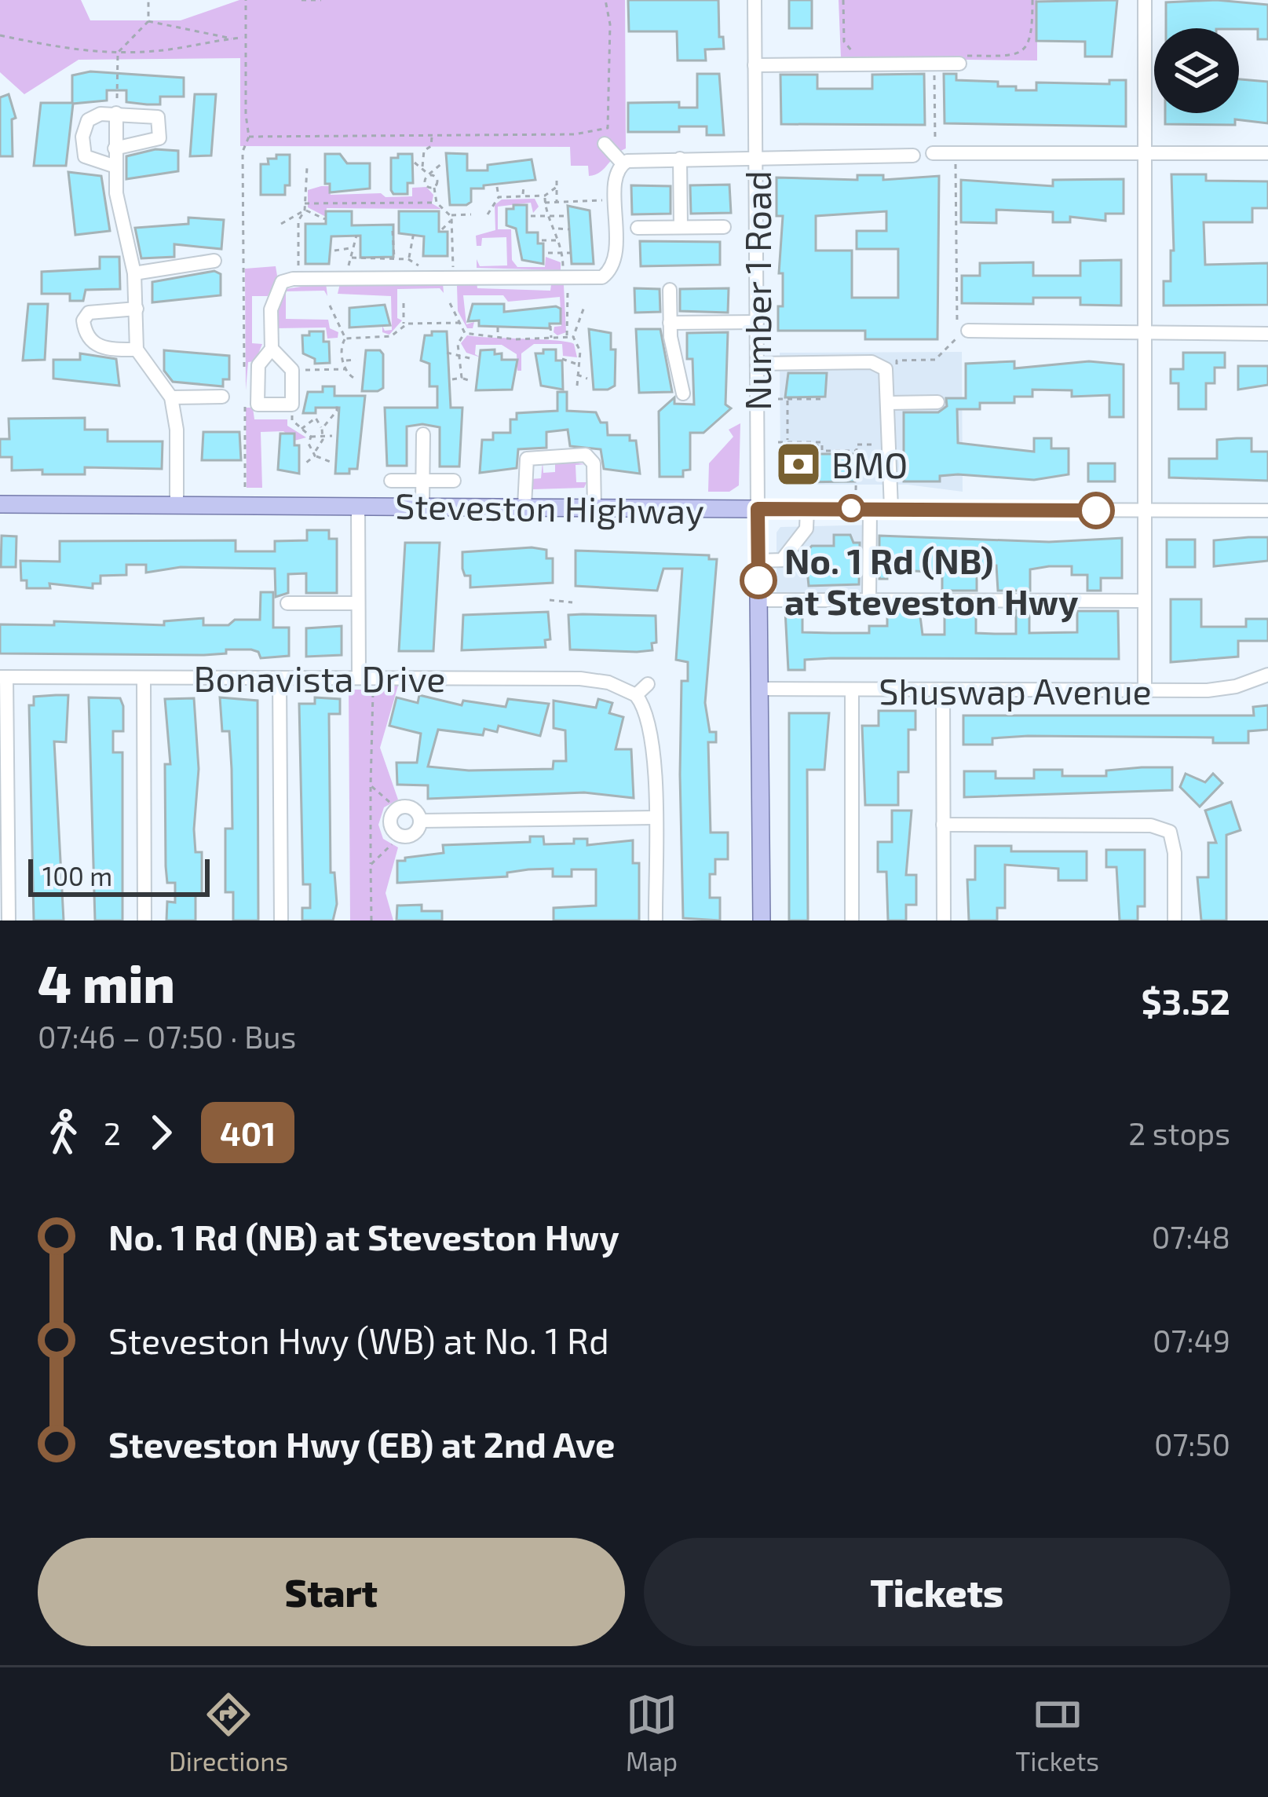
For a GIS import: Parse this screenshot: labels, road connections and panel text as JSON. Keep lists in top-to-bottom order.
{
  "streets": {
    "main road": ["Number 1 Road", "Steveston Highway"],
    "street": ["Bonavista Drive", "Shuswap Avenue"]
  },
  "crossings": [
    ["Number 1 Road", "Steveston Highway"],
    ["Number 1 Road", "Shuswap Avenue"]
  ],
  "places": {
    "bank": ["BMO"],
    "other": ["No. 1 Rd (NB) at Steveston Hwy"]
  },
  "lines": ["bus line 401"],
  "scale_bar": "100 m",
  "page": {
    "scale": "100 m",
    "heading": ["4 min", "07:46 – 07:50 · Bus", "$3.52"],
    "legs": ["2", "401", "2 stops"],
    "list": [
      {
        "name": "No. 1 Rd (NB) at Steveston Hwy",
        "value": "07:48"
      },
      {
        "name": "Steveston Hwy (WB) at No. 1 Rd",
        "value": "07:49"
      },
      {
        "name": "Steveston Hwy (EB) at 2nd Ave",
        "value": "07:50"
      }
    ],
    "buttons": ["Start", "Tickets"],
    "tabs": ["Directions", "Map", "Tickets"]
  }
}
